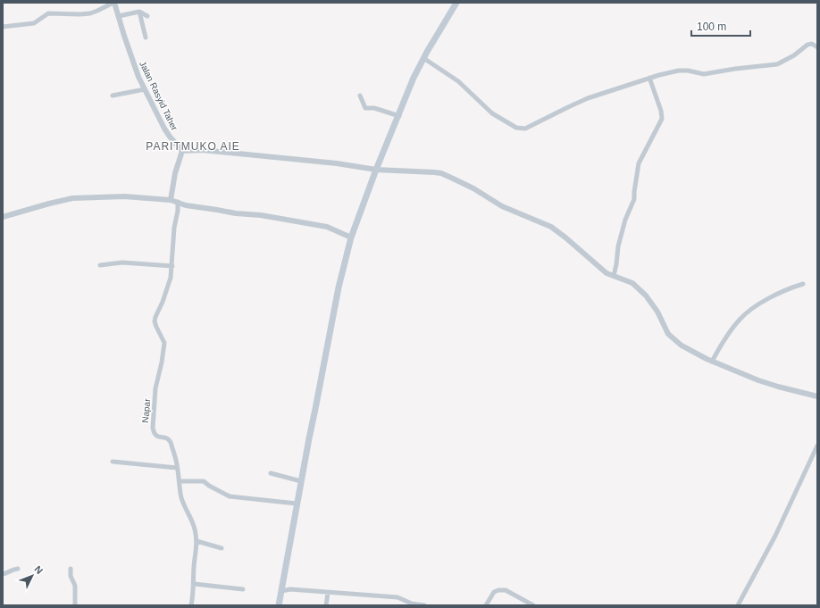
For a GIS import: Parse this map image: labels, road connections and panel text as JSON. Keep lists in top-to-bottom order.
{
  "streets": {
    "street": ["Jalan Rasyid Taher", "Napar"]
  },
  "districts": ["PARITMUKO AIE"],
  "scale_bar": "100 m",
  "north": "top right"
}
